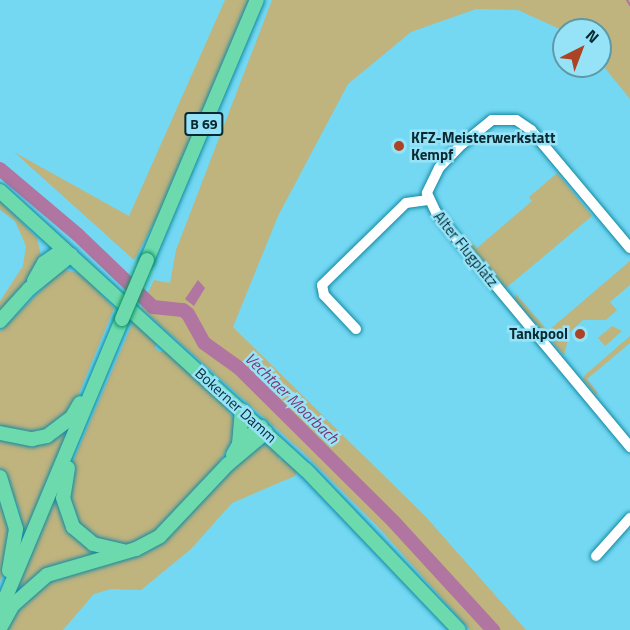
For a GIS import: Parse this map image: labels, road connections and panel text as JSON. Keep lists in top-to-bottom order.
{
  "streets": {
    "main road": ["B 69", "Bokerner Damm"],
    "street": ["Alter Flugplatz"]
  },
  "water": ["Vechtaer Moorbach"],
  "places": ["KFZ-Meisterwerkstatt Kempf", "Tankpool"],
  "north": "top right"
}
